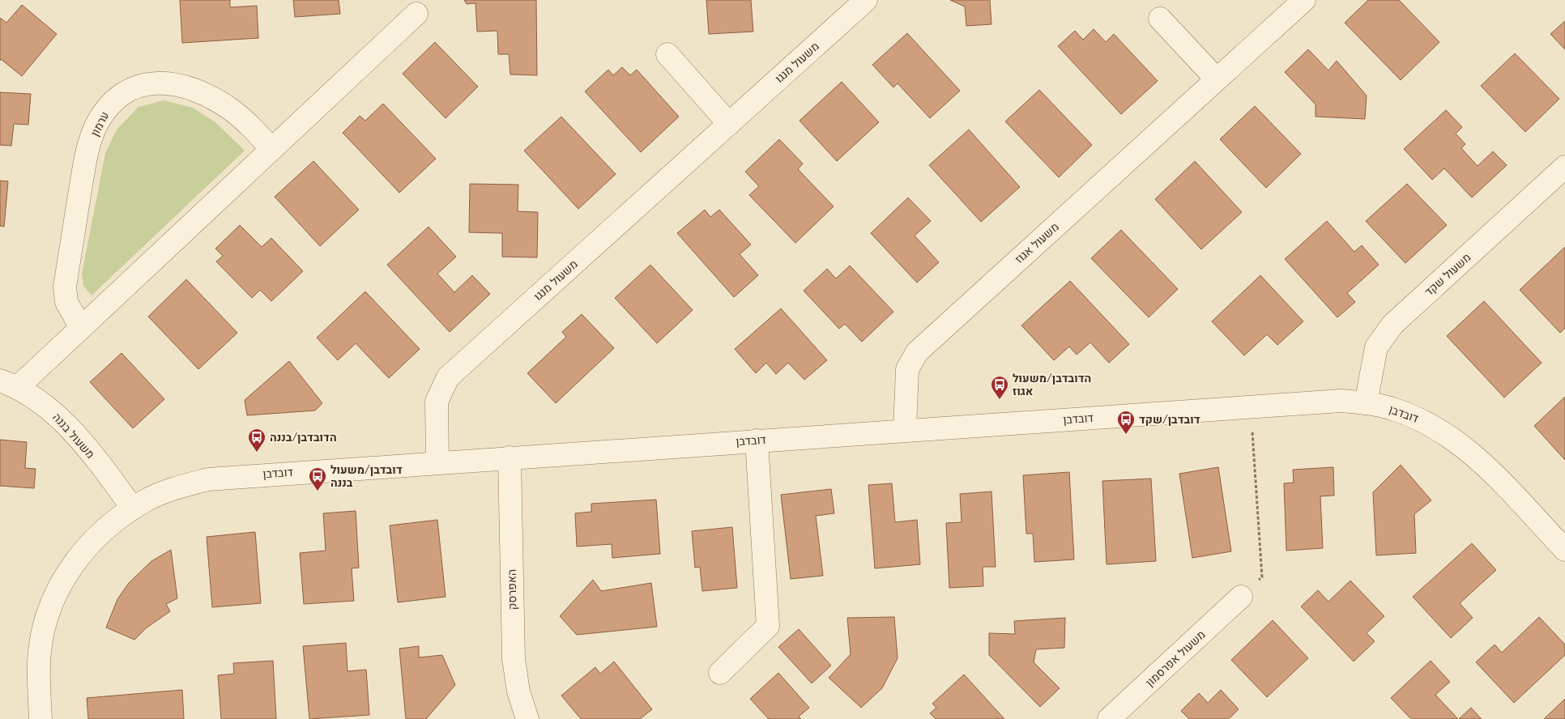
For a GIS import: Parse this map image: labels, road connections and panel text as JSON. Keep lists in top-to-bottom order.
{
  "streets": {
    "street": [
      "משעול מנגו",
      "ערמון",
      "משעול אגוז",
      "משעול שקד",
      "דובדבן",
      "משעול בננה",
      "האפרסק",
      "משעול אפרסמון"
    ]
  },
  "crossings": [
    ["משעול מנגו", "דובדבן"],
    ["משעול אגוז", "דובדבן"],
    ["משעול שקד", "דובדבן"],
    ["דובדבן", "משעול בננה"],
    ["דובדבן", "האפרסק"]
  ],
  "places": {
    "bus stop": [
      "הדובדבן/משעול אגוז",
      "דובדבן/שקד",
      "הדובדבן/בננה",
      "דובדבן/משעול בננה"
    ]
  }
}
